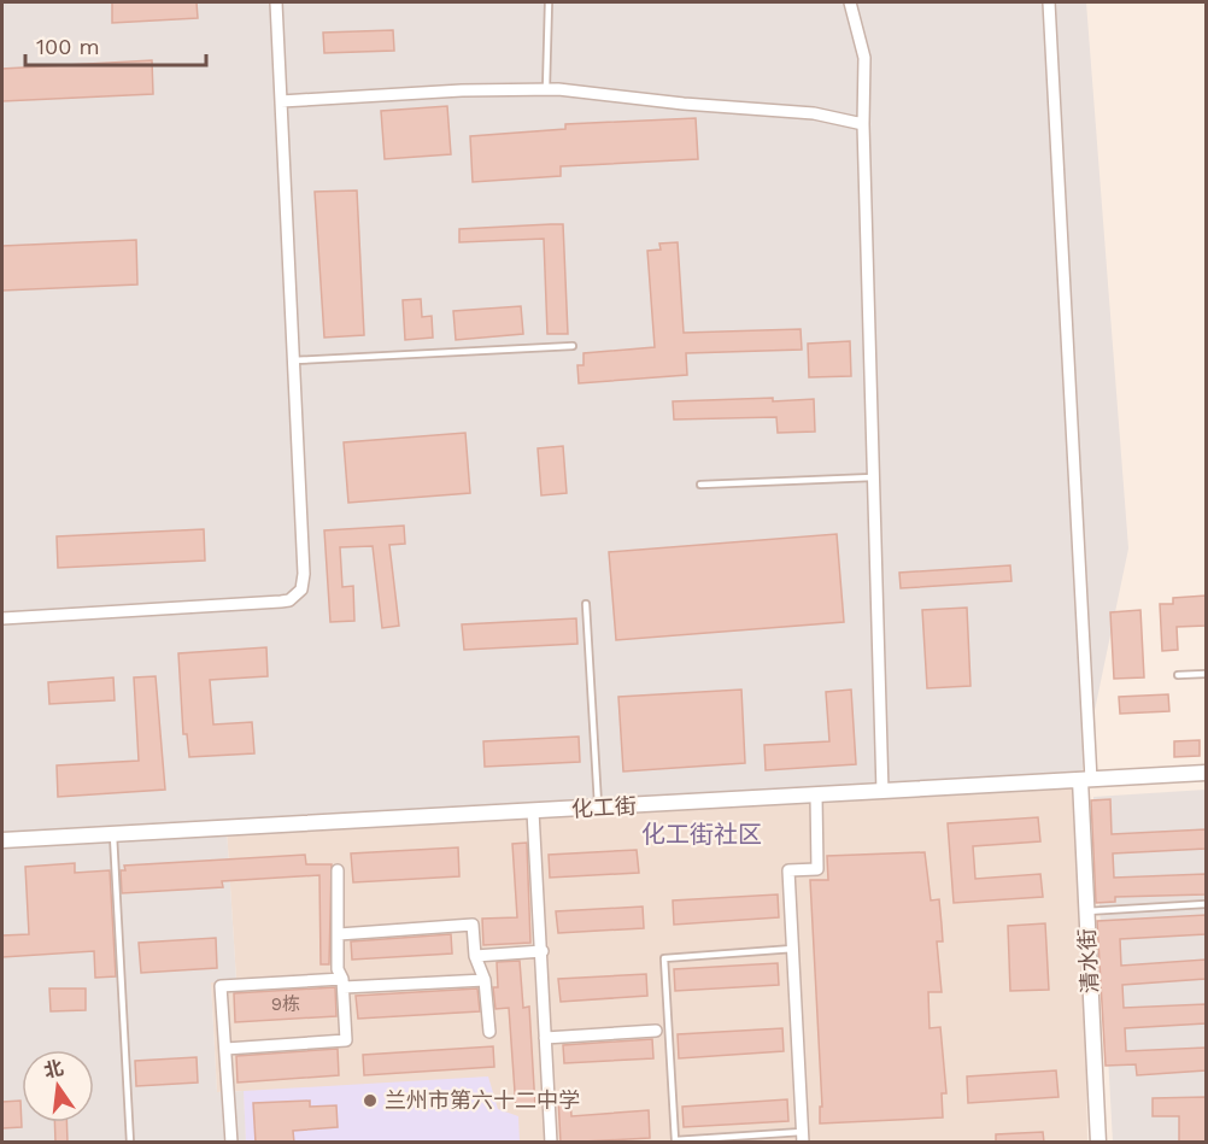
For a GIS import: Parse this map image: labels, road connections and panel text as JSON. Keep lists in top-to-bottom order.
{
  "streets": {
    "street": ["化工街", "清水街"]
  },
  "crossings": [
    ["化工街", "清水街"]
  ],
  "districts": ["化工街社区"],
  "places": ["兰州市第六十二中学"],
  "house_numbers": ["9栋"],
  "scale_bar": "100 m",
  "north": "top"
}
